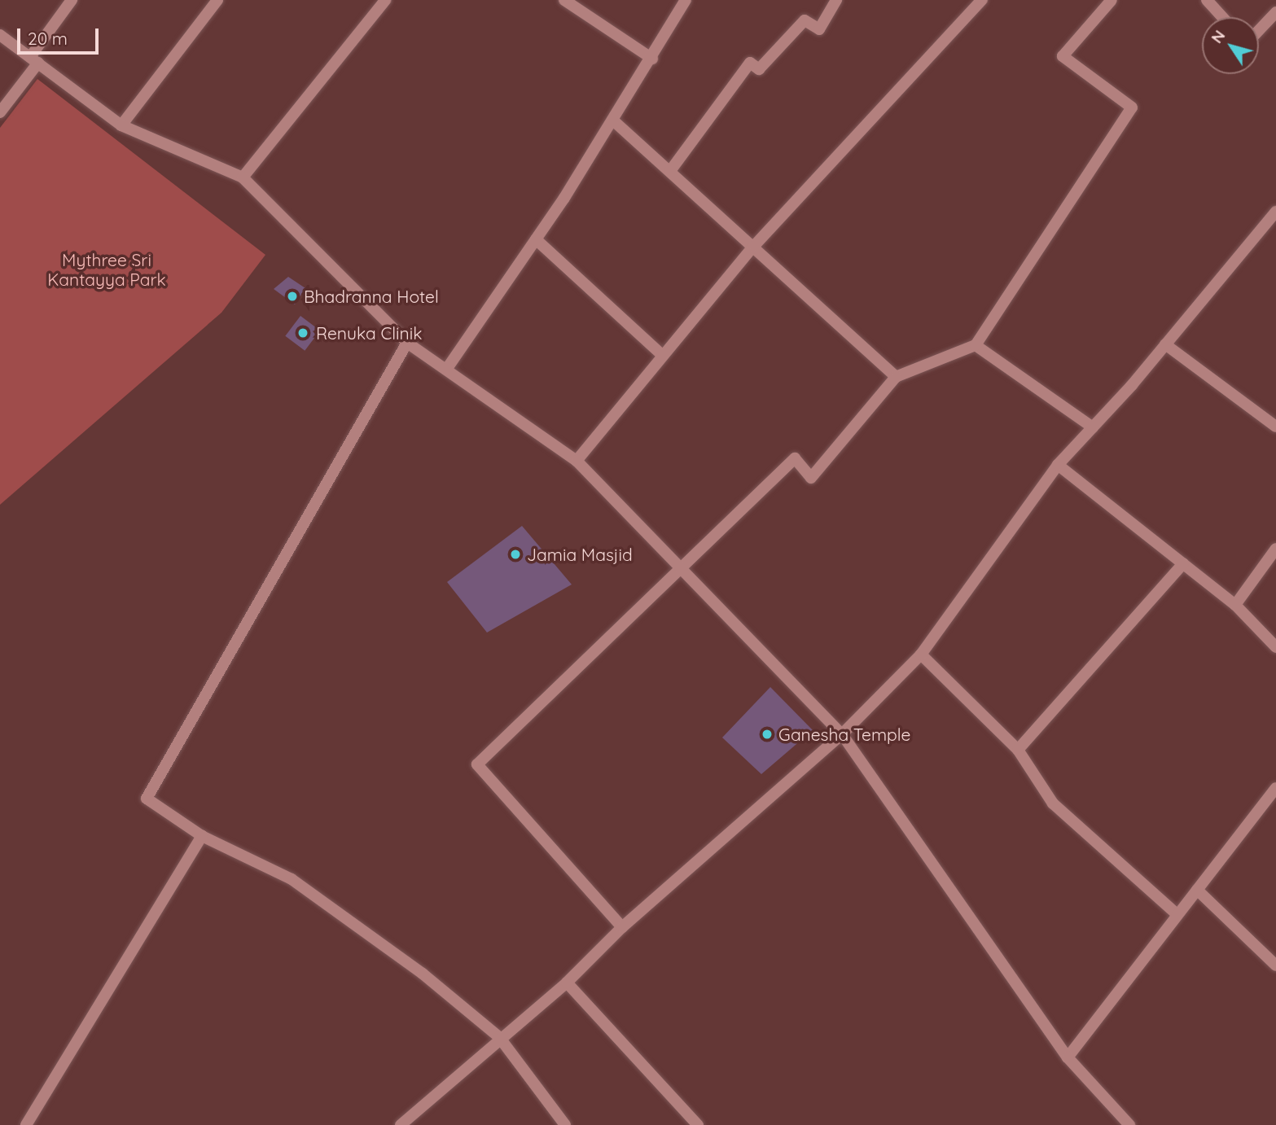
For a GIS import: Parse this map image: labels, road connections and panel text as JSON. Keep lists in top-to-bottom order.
{
  "parks": ["Mythree Sri Kantayya Park"],
  "places": [
    "Bhadranna Hotel",
    "Renuka Clinik",
    "Jamia Masjid",
    "Ganesha Temple"
  ],
  "scale_bar": "20 m",
  "north": "top left"
}
